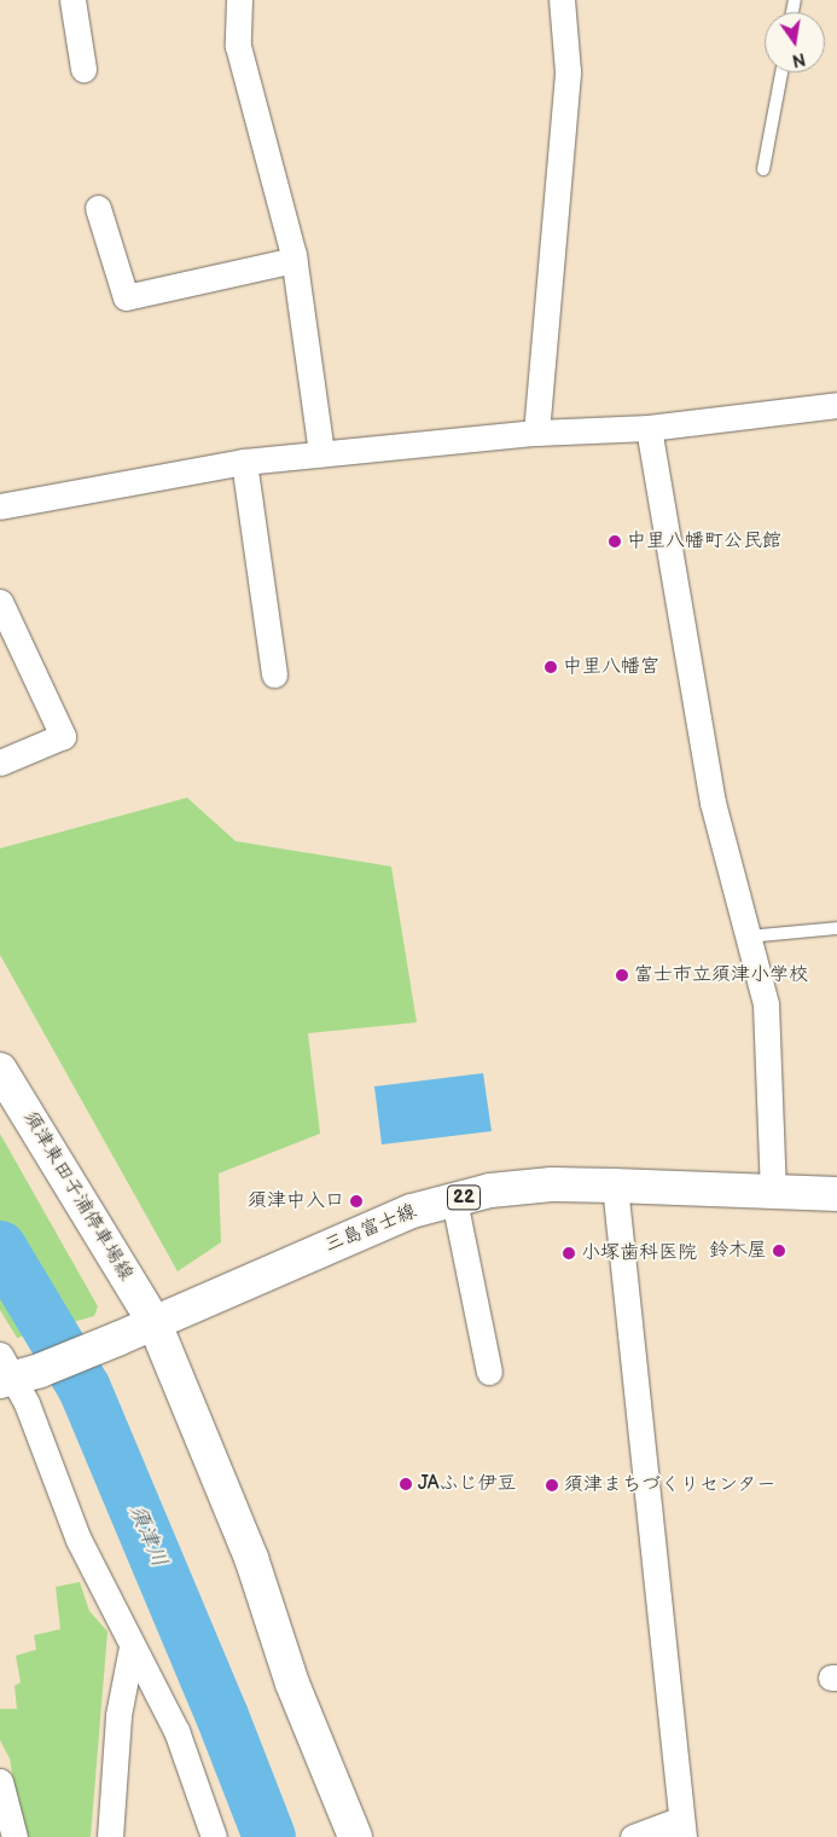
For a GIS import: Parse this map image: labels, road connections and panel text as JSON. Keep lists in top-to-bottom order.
{
  "streets": {
    "main road": ["須津東田子浦停車場線", "22", "三島富士線"]
  },
  "crossings": [
    ["須津東田子浦停車場線", "三島富士線"]
  ],
  "water": ["須津川"],
  "places": [
    "中里八幡町公民館",
    "中里八幡宮",
    "富士市立須津小学校",
    "須津中入口",
    "鈴木屋",
    "小塚歯科医院",
    "JAふじ伊豆",
    "須津まちづくりセンター"
  ],
  "north": "bottom"
}
